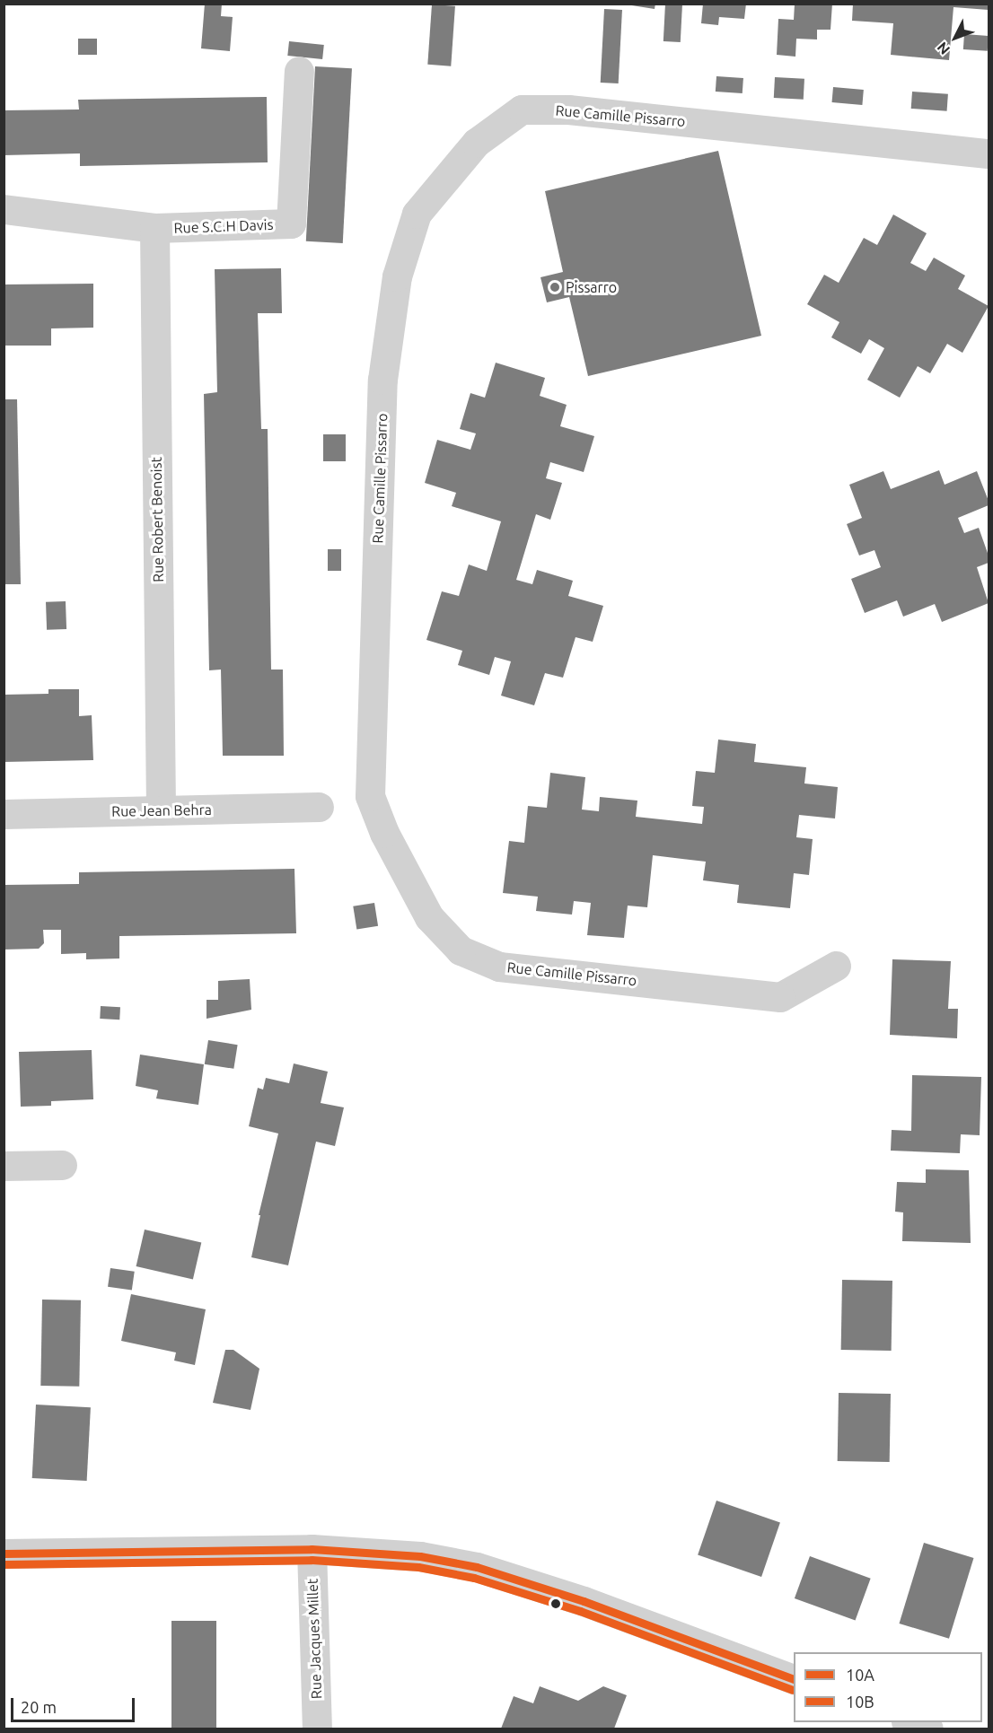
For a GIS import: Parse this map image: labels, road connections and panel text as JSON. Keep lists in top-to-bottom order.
{
  "streets": {
    "street": [
      "Rue Camille Pissarro",
      "Rue S.C.H Davis",
      "Rue Robert Benoist",
      "Rue Jean Behra",
      "Rue Jacques Millet"
    ]
  },
  "crossings": [
    ["Rue S.C.H Davis", "Rue Robert Benoist"],
    ["Rue Robert Benoist", "Rue Jean Behra"]
  ],
  "places": ["Pissarro"],
  "lines": ["transit line 10A", "transit line 10B"],
  "legend": ["10A", "10B"],
  "scale_bar": "20 m",
  "north": "bottom left"
}
